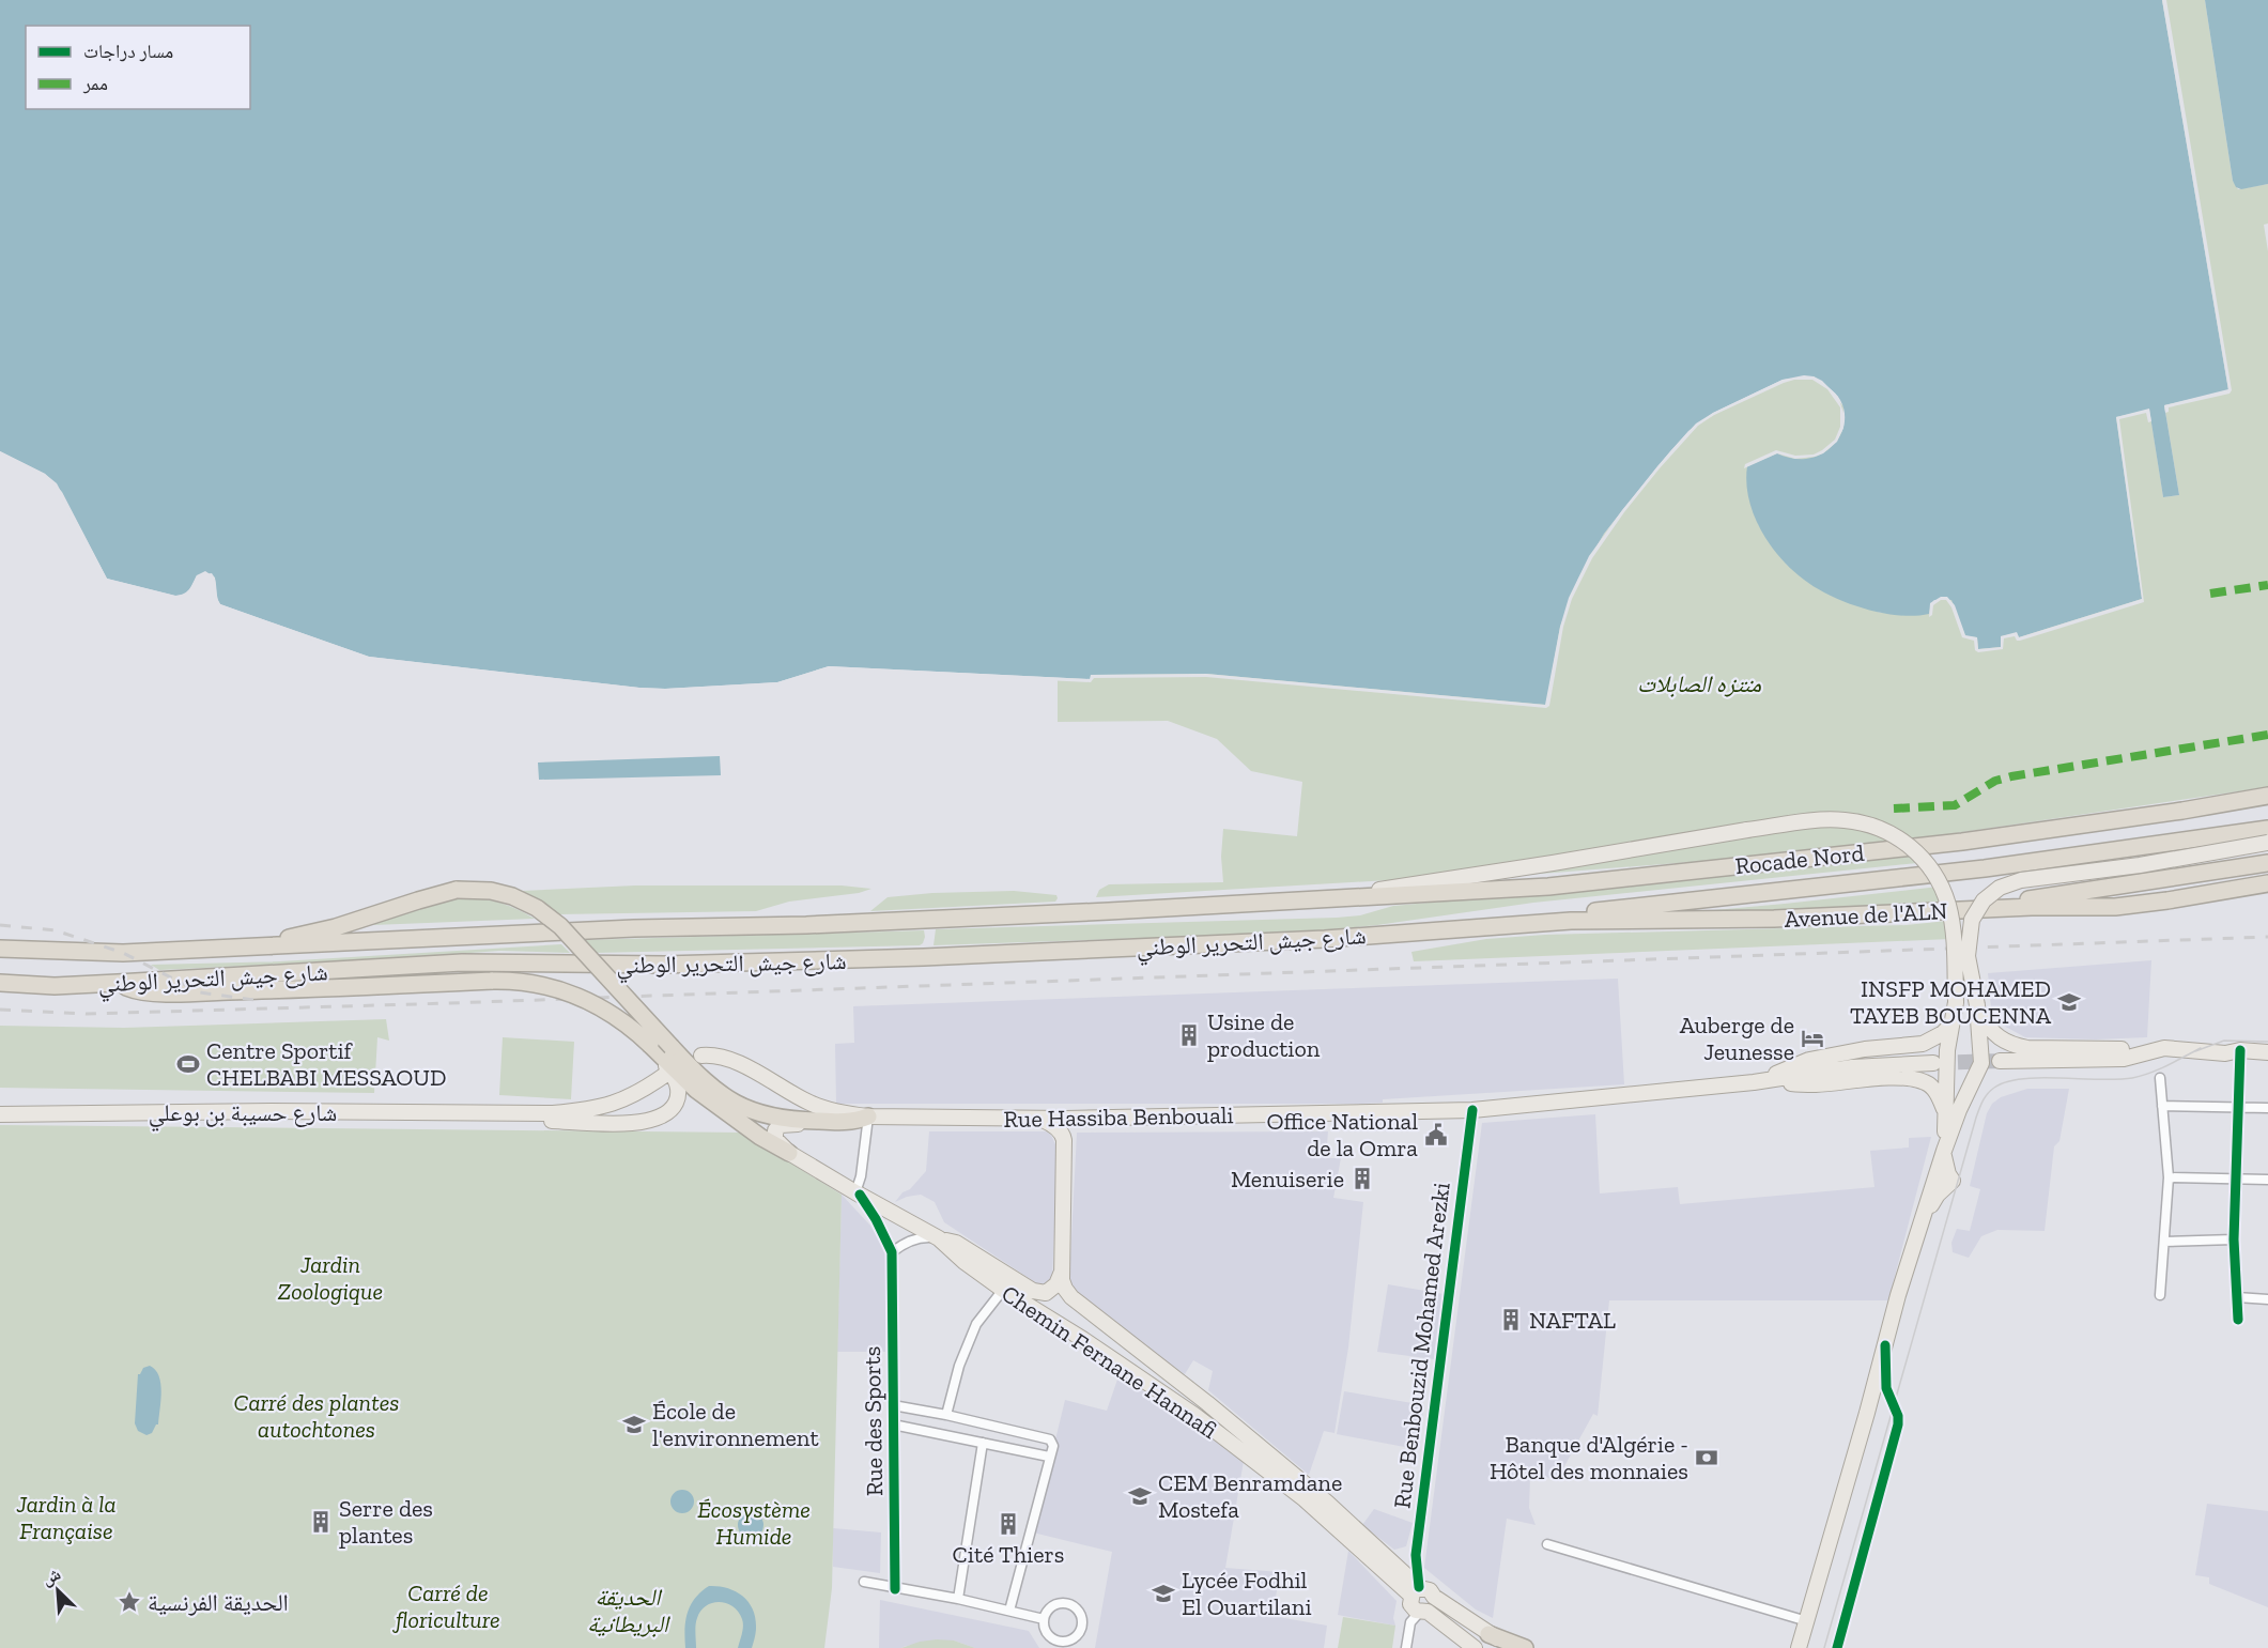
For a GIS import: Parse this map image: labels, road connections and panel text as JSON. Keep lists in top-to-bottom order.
{
  "streets": {
    "highway": ["Rocade Nord", "Avenue de l'ALN", "شارع جيش التحرير الوطني"],
    "main road": ["شارع حسيبة بن بوعلي", "Rue Hassiba Benbouali", "Chemin Fernane Hannafi"],
    "street": ["Rue Benbouzid Mohamed Arezki", "Rue des Sports"]
  },
  "crossings": [
    ["Rocade Nord", "Avenue de l'ALN"],
    ["Rocade Nord", "شارع جيش التحرير الوطني"],
    ["Avenue de l'ALN", "شارع جيش التحرير الوطني"],
    ["Rue Hassiba Benbouali", "Rue Benbouzid Mohamed Arezki"],
    ["Rue Hassiba Benbouali", "Chemin Fernane Hannafi"],
    ["Rue Benbouzid Mohamed Arezki", "Chemin Fernane Hannafi"]
  ],
  "parks": [
    "منتزه الصابلات",
    "Jardin Zoologique",
    "Carré des plantes autochtones",
    "Jardin à la Française",
    "Écosystème Humide",
    "Carré de floriculture",
    "الحديقة البريطانية"
  ],
  "places": {
    "school or university": [
      "INSFP MOHAMED TAYEB BOUCENNA",
      "École de l'environnement",
      "CEM Benramdane Mostefa",
      "Lycée Fodhil El Ouartilani"
    ],
    "building": [
      "Usine de production",
      "Menuiserie",
      "NAFTAL",
      "Serre des plantes",
      "Cité Thiers"
    ],
    "hotel": ["Auberge de Jeunesse"],
    "sports": ["Centre Sportif CHELBABI MESSAOUD"],
    "public building": ["Office National de la Omra"],
    "bank": ["Banque d'Algérie - Hôtel des monnaies"],
    "place": ["الحديقة الفرنسية"]
  },
  "legend": ["مسار دراجات", "ممر"],
  "north": "top left"
}
